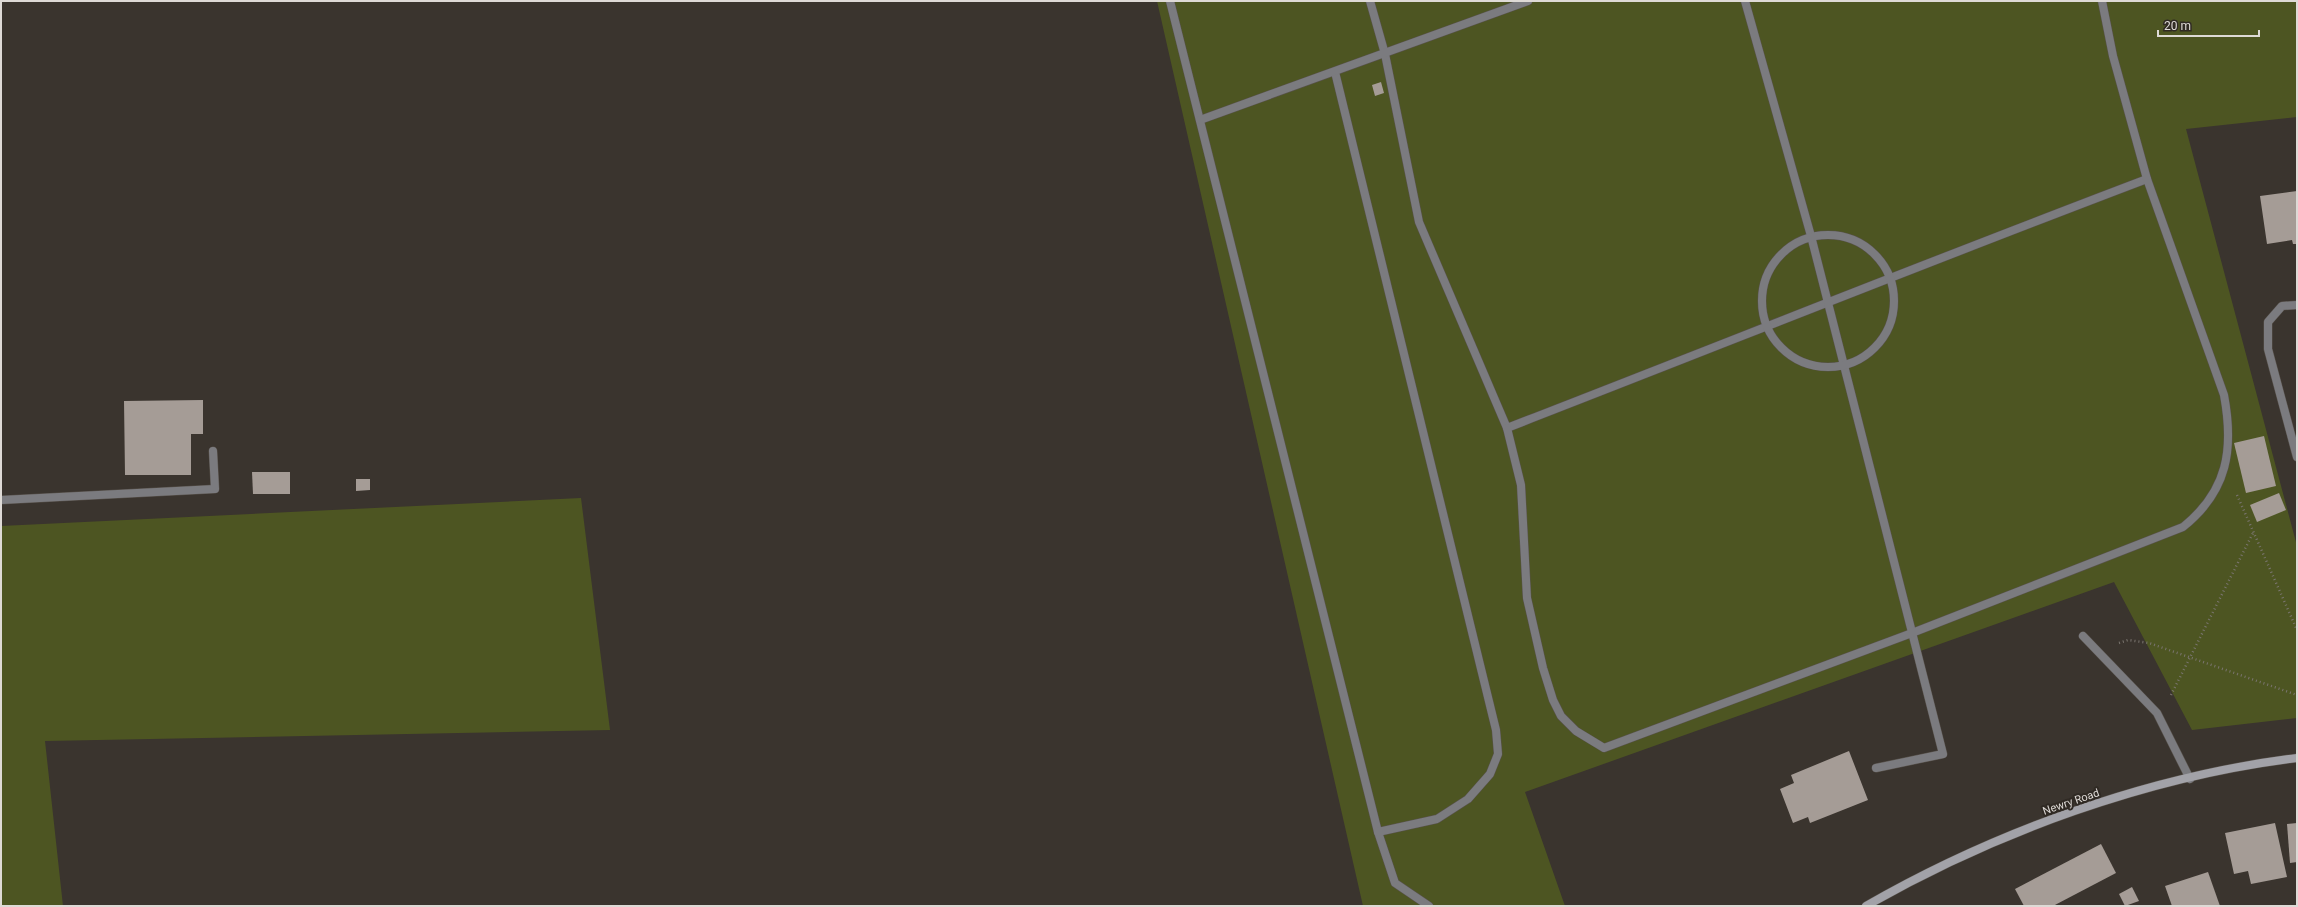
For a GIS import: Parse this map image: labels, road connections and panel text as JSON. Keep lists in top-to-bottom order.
{
  "streets": {
    "main road": ["Newry Road"]
  },
  "scale_bar": "20 m"
}
